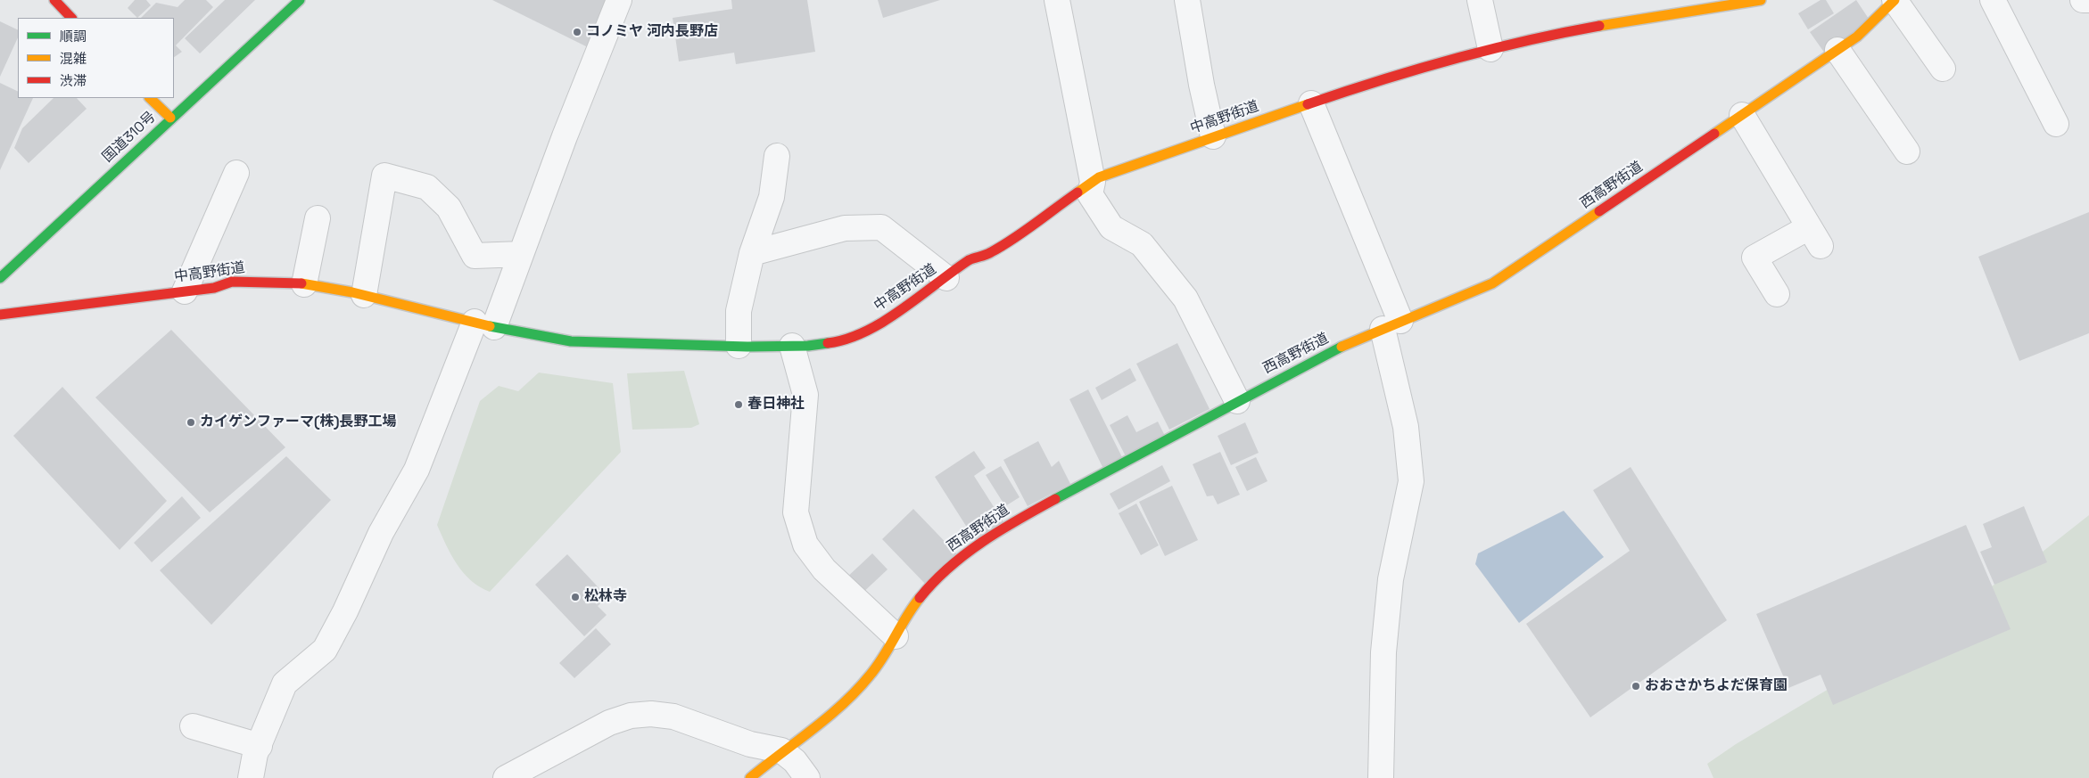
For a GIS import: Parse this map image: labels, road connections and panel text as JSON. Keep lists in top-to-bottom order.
{
  "streets": {
    "main road": ["中高野街道", "国道310号", "西高野街道"]
  },
  "places": [
    "コノミヤ 河内長野店",
    "春日神社",
    "カイゲンファーマ(株)長野工場",
    "松林寺",
    "おおさかちよだ保育園"
  ],
  "legend": ["順調", "混雑", "渋滞"]
}
